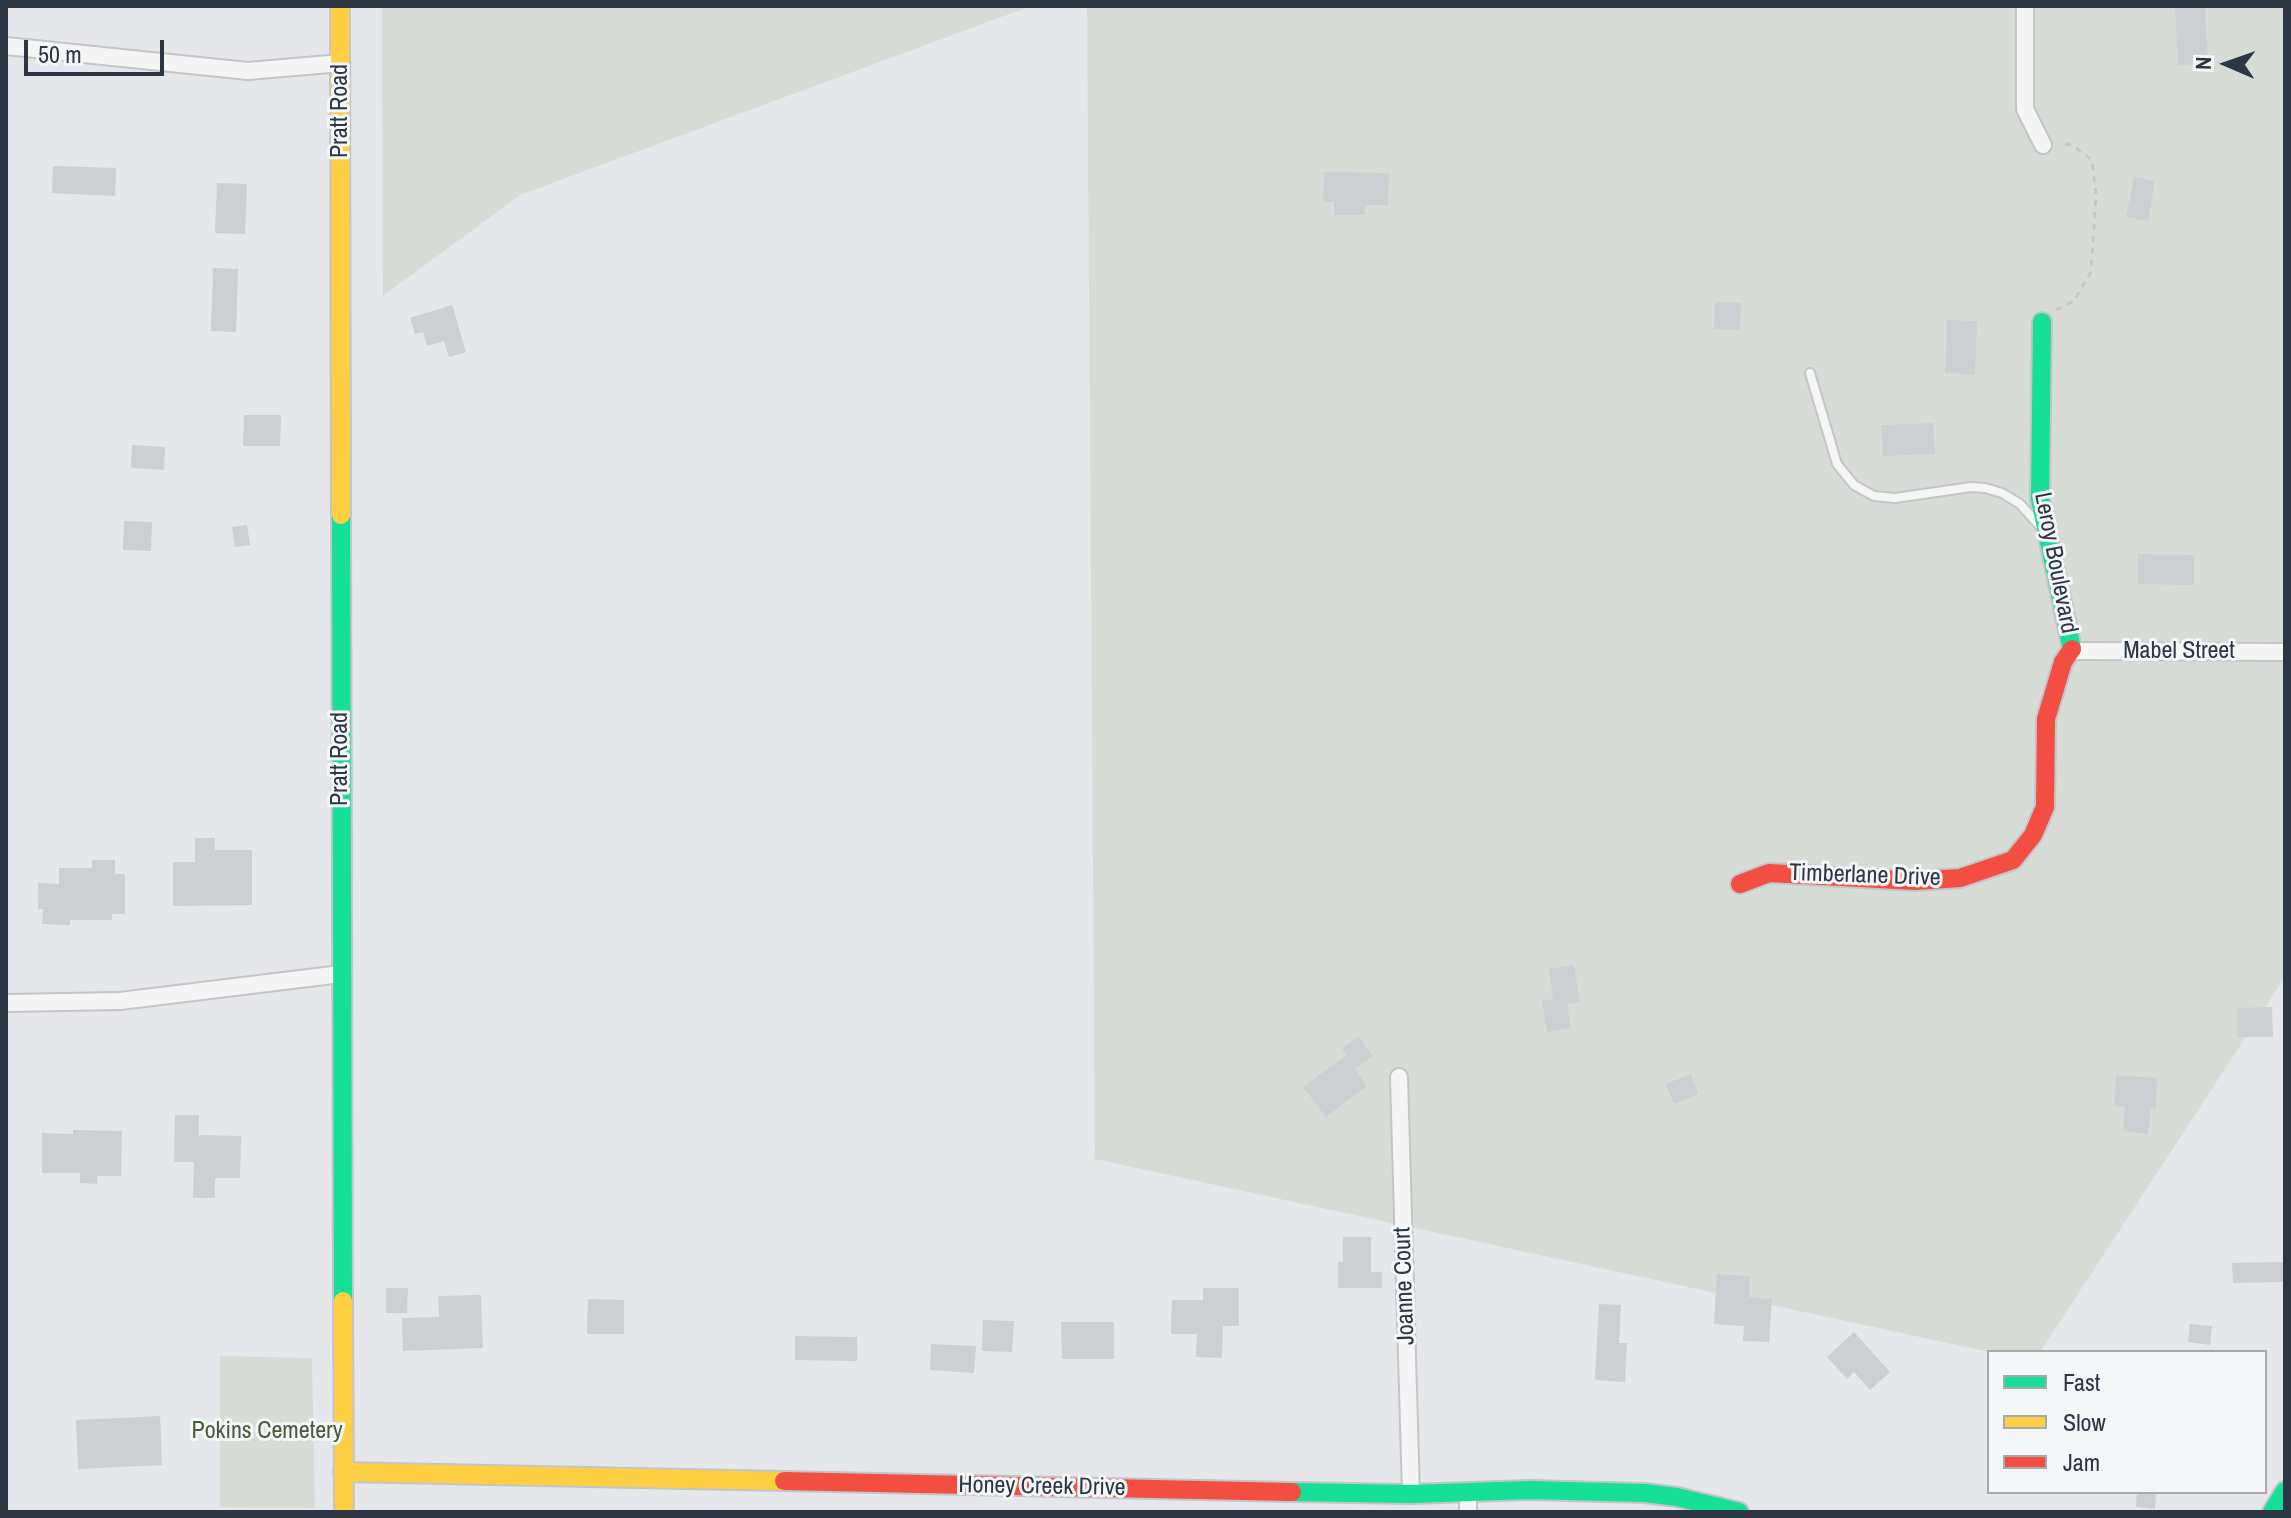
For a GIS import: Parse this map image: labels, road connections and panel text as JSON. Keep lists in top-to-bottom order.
{
  "streets": {
    "street": [
      "Pratt Road",
      "Leroy Boulevard",
      "Mabel Street",
      "Timberlane Drive",
      "Joanne Court",
      "Honey Creek Drive"
    ]
  },
  "crossings": [
    ["Pratt Road", "Honey Creek Drive"],
    ["Leroy Boulevard", "Mabel Street"],
    ["Leroy Boulevard", "Timberlane Drive"],
    ["Joanne Court", "Honey Creek Drive"]
  ],
  "parks": ["Pokins Cemetery"],
  "legend": ["Fast", "Slow", "Jam"],
  "scale_bar": "50 m",
  "north": "left"
}
